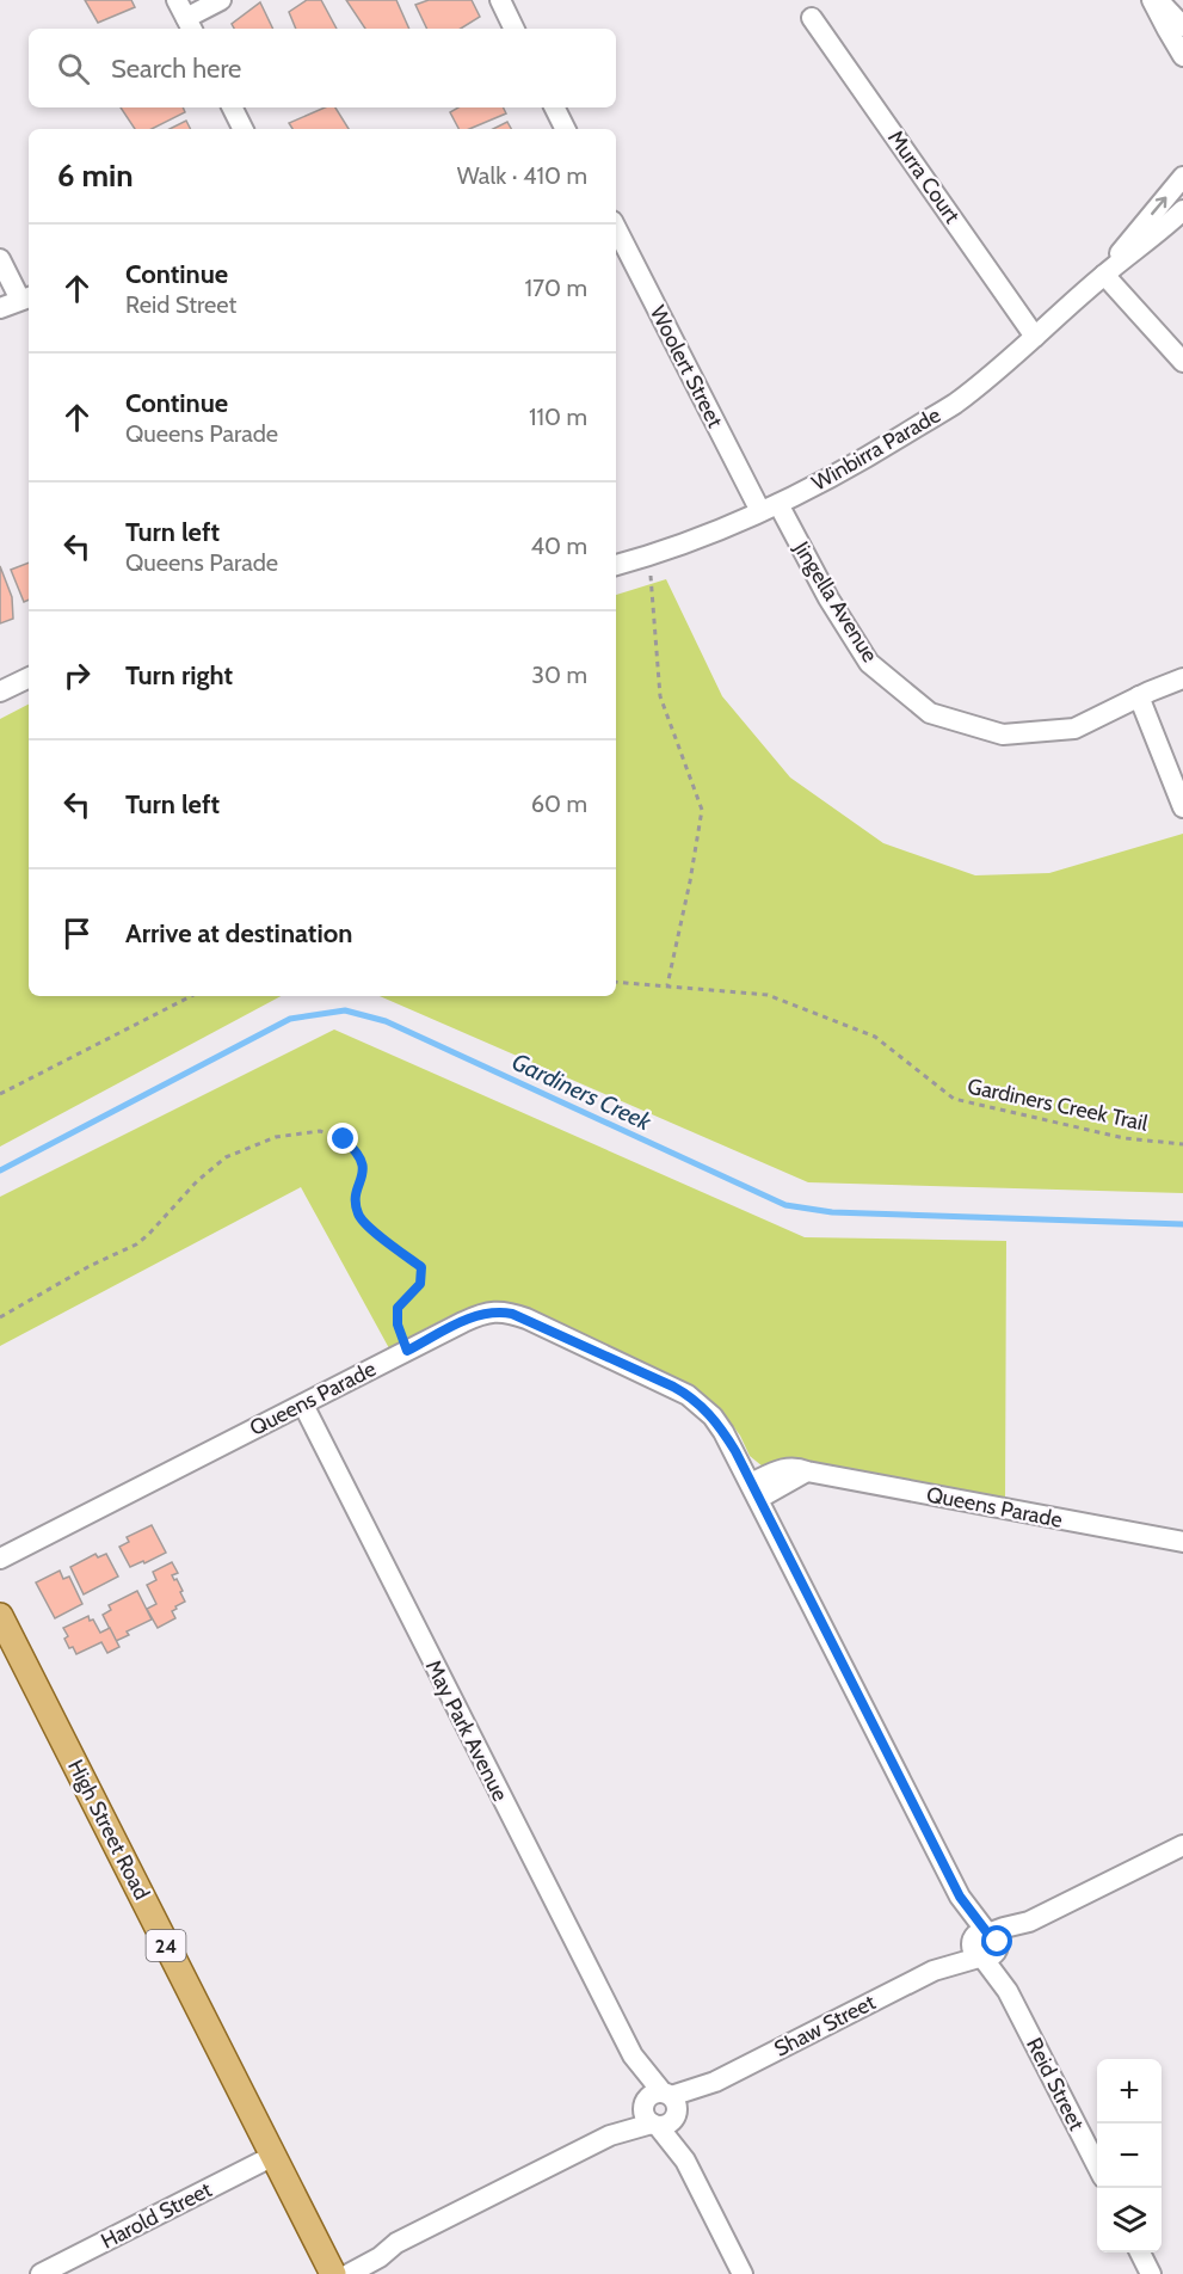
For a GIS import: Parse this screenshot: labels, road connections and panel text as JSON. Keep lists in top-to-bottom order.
{
  "streets": {
    "main road": ["High Street Road", "24"],
    "street": [
      "Murra Court",
      "Woolert Street",
      "Winbirra Parade",
      "Jingella Avenue",
      "Queens Parade",
      "May Park Avenue",
      "Shaw Street",
      "Reid Street",
      "Harold Street"
    ],
    "path": ["Gardiners Creek Trail"]
  },
  "crossings": [
    ["Murra Court", "Winbirra Parade"],
    ["Woolert Street", "Winbirra Parade"],
    ["Woolert Street", "Jingella Avenue"],
    ["Winbirra Parade", "Jingella Avenue"],
    ["Queens Parade", "May Park Avenue"],
    ["Queens Parade", "Reid Street"],
    ["May Park Avenue", "Shaw Street"],
    ["High Street Road", "Shaw Street"],
    ["High Street Road", "Harold Street"],
    ["Shaw Street", "Reid Street"]
  ],
  "water": ["Gardiners Creek"],
  "page": {
    "search": "Search here",
    "heading": ["6 min", "Walk · 410 m"],
    "list": [
      ["Continue", "Reid Street", "170 m"],
      ["Continue", "Queens Parade", "110 m"],
      ["Turn left", "Queens Parade", "40 m"],
      ["Turn right", "30 m"],
      ["Turn left", "60 m"],
      "Arrive at destination"
    ],
    "map_buttons": ["+", "−"]
  }
}
